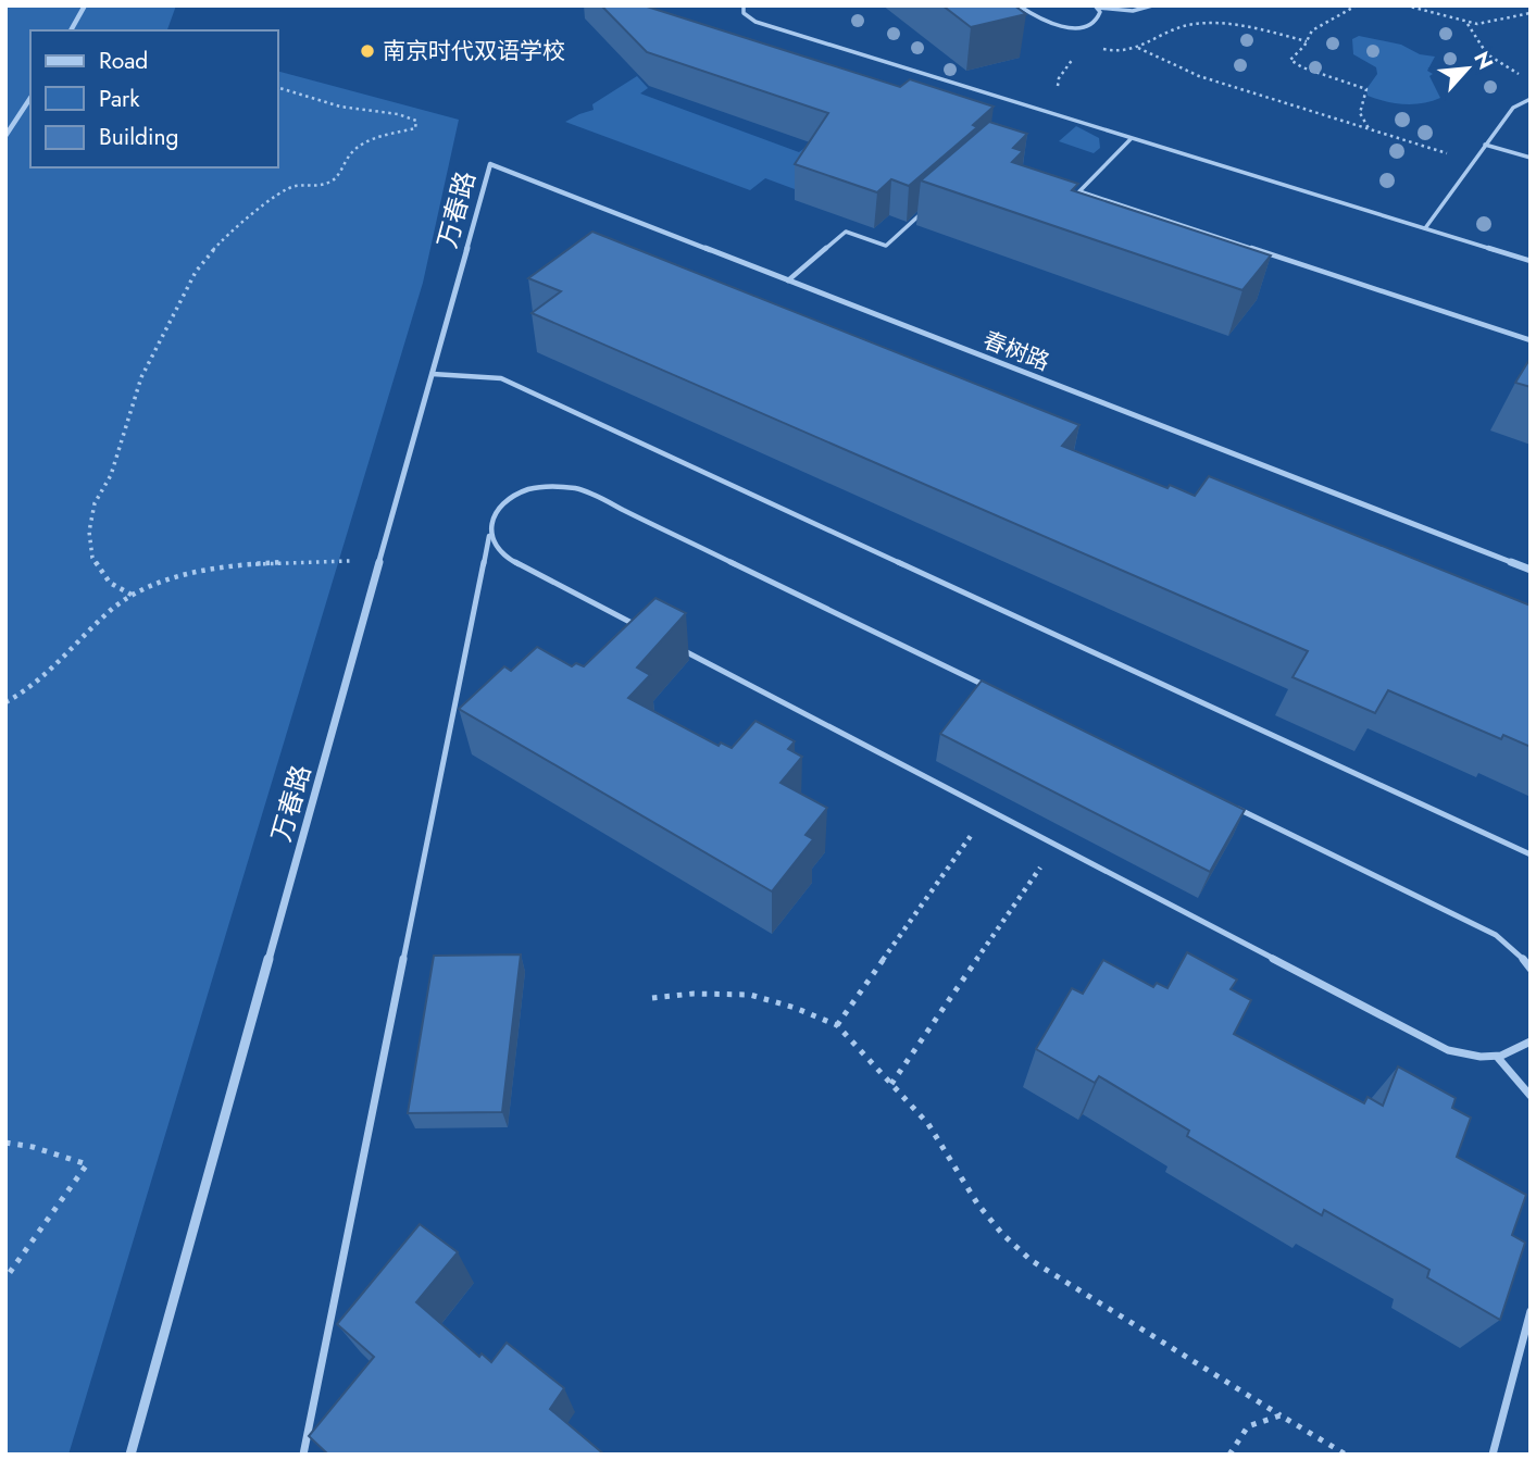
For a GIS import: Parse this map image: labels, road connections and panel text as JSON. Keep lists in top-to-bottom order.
{
  "streets": {
    "street": ["万春路", "春树路"]
  },
  "crossings": [
    ["万春路", "春树路"]
  ],
  "places": ["南京时代双语学校"],
  "legend": ["Road", "Park", "Building"],
  "north": "top right"
}
